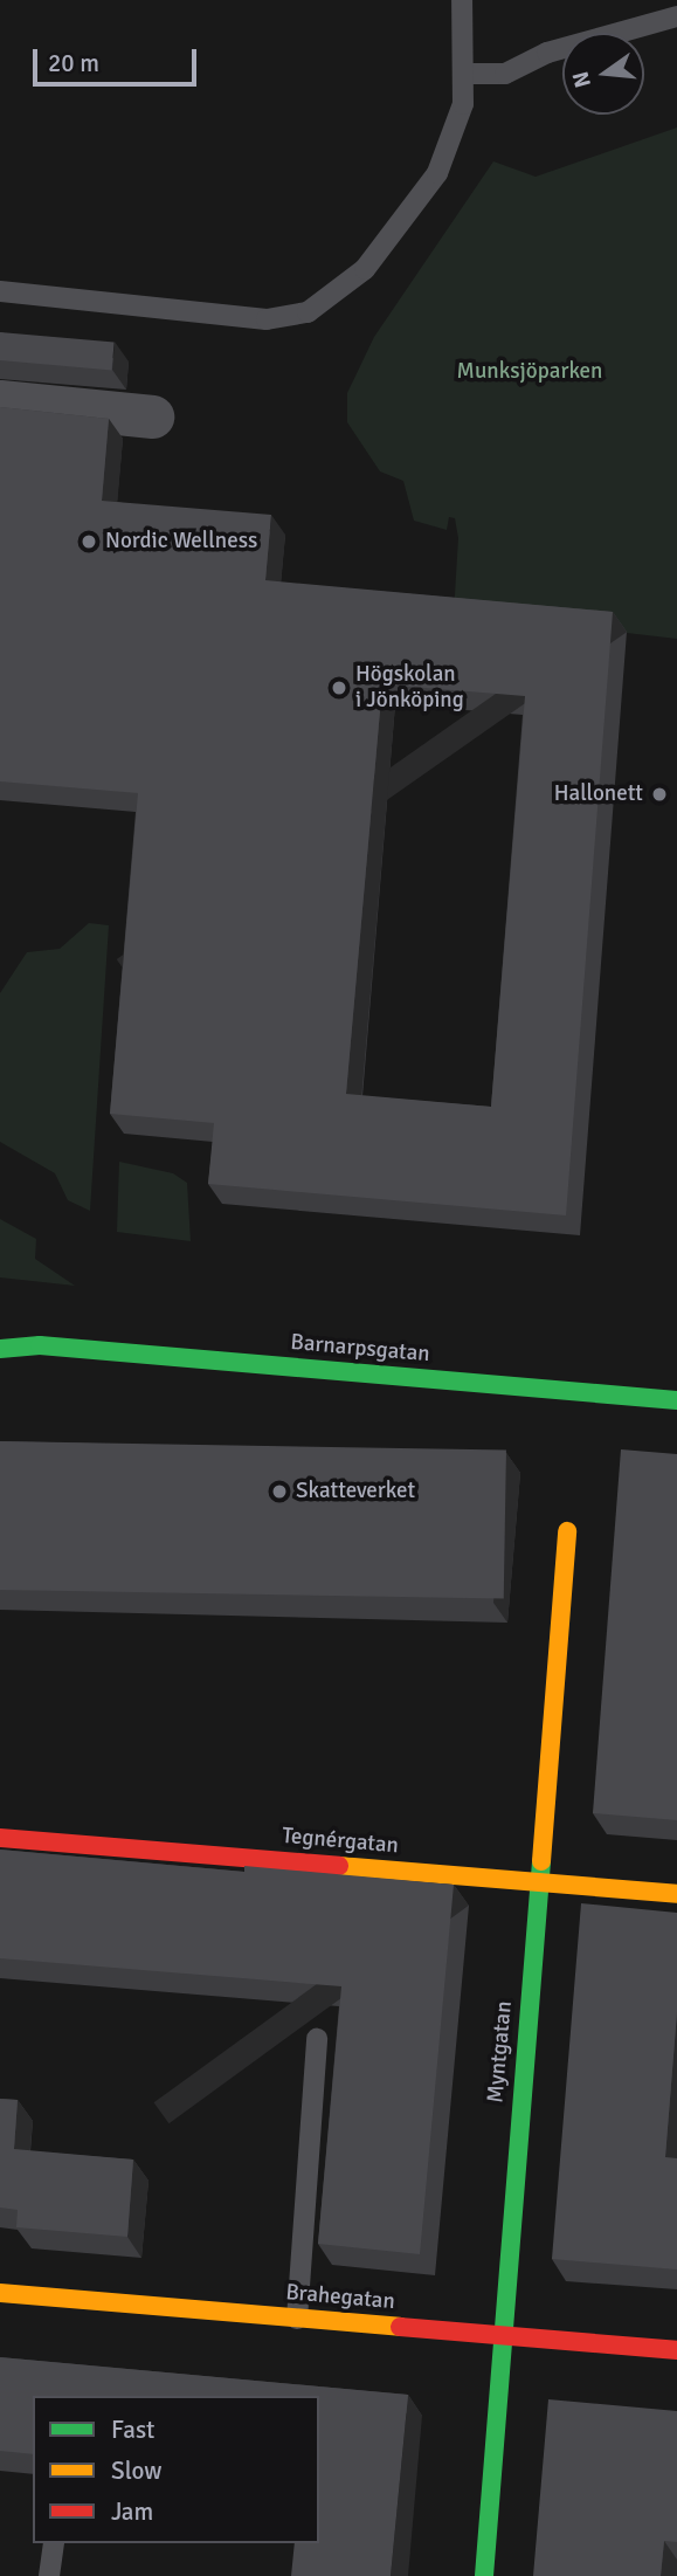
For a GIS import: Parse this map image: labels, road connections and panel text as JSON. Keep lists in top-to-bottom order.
{
  "streets": {
    "street": [
      "Barnarpsgatan",
      "Tegnérgatan",
      "Myntgatan",
      "Brahegatan"
    ]
  },
  "crossings": [
    ["Tegnérgatan", "Myntgatan"],
    ["Myntgatan", "Brahegatan"]
  ],
  "parks": ["Munksjöparken"],
  "places": [
    "Nordic Wellness",
    "Högskolan i Jönköping",
    "Hallonett",
    "Skatteverket"
  ],
  "legend": ["Fast", "Slow", "Jam"],
  "scale_bar": "20 m",
  "north": "left"
}
